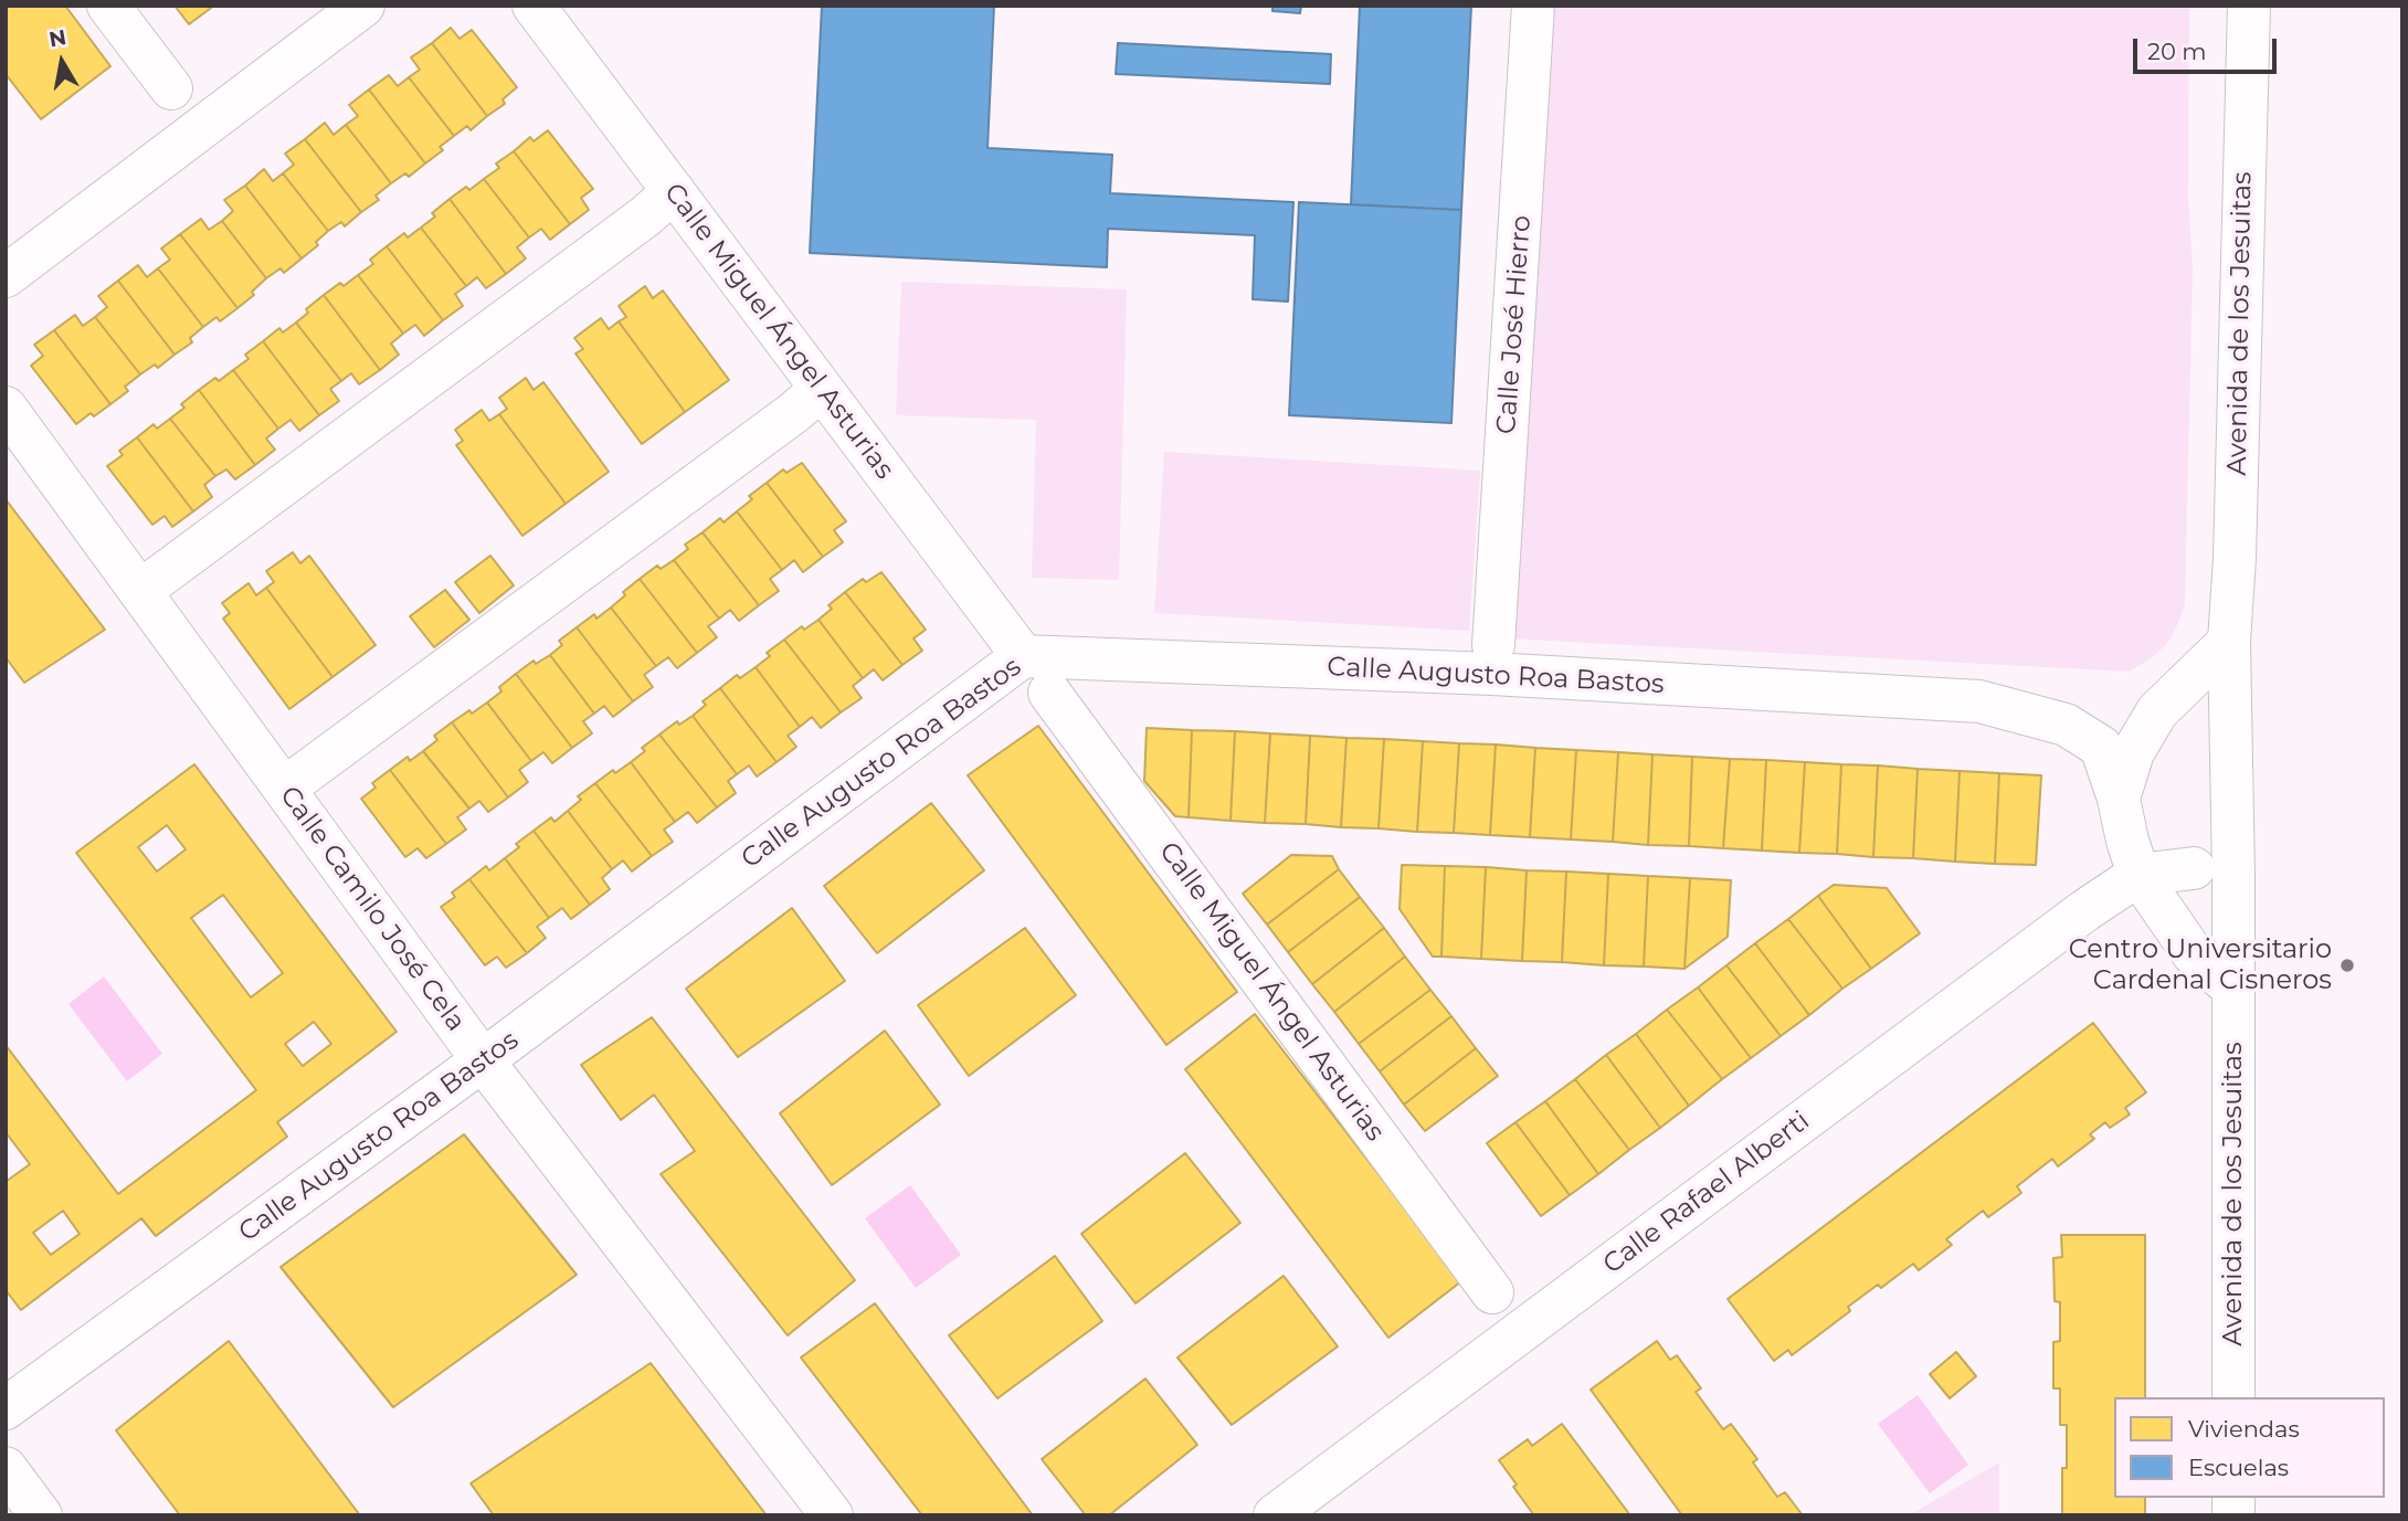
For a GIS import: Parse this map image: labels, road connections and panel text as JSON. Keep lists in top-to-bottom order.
{
  "streets": {
    "street": [
      "Avenida de los Jesuitas",
      "Calle José Hierro",
      "Calle Miguel Ángel Asturias",
      "Calle Augusto Roa Bastos",
      "Calle Camilo José Cela",
      "Calle Rafael Alberti"
    ]
  },
  "crossings": [
    ["Calle Miguel Ángel Asturias", "Calle Augusto Roa Bastos"],
    ["Calle Augusto Roa Bastos", "Calle Camilo José Cela"]
  ],
  "places": ["Centro Universitario Cardenal Cisneros"],
  "legend": ["Viviendas", "Escuelas"],
  "scale_bar": "20 m",
  "north": "top"
}
